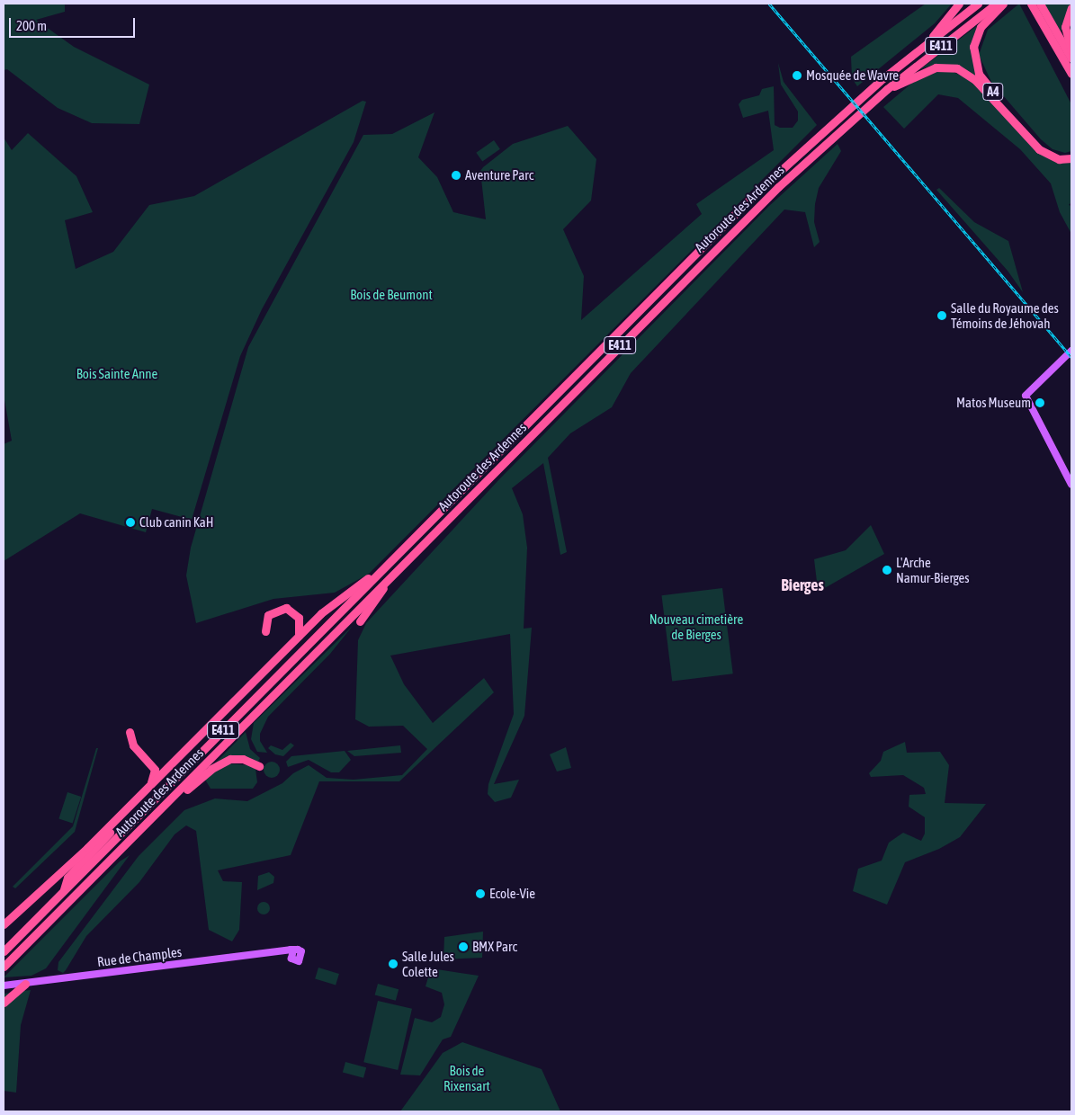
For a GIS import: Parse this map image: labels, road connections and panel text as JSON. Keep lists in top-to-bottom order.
{
  "streets": {
    "highway": ["E411", "A4", "Autoroute des Ardennes"],
    "main road": ["Rue de Champles"]
  },
  "crossings": [
    ["A4", "Autoroute des Ardennes"]
  ],
  "districts": ["Bierges"],
  "parks": [
    "Bois de Beumont",
    "Bois Sainte Anne",
    "Nouveau cimetière de Bierges",
    "Bois de Rixensart"
  ],
  "places": [
    "Mosquée de Wavre",
    "Aventure Parc",
    "Salle du Royaume des Témoins de Jéhovah",
    "Matos Museum",
    "Club canin KaH",
    "L'Arche Namur-Bierges",
    "Ecole-Vie",
    "BMX Parc",
    "Salle Jules Colette"
  ],
  "scale_bar": "200 m"
}
